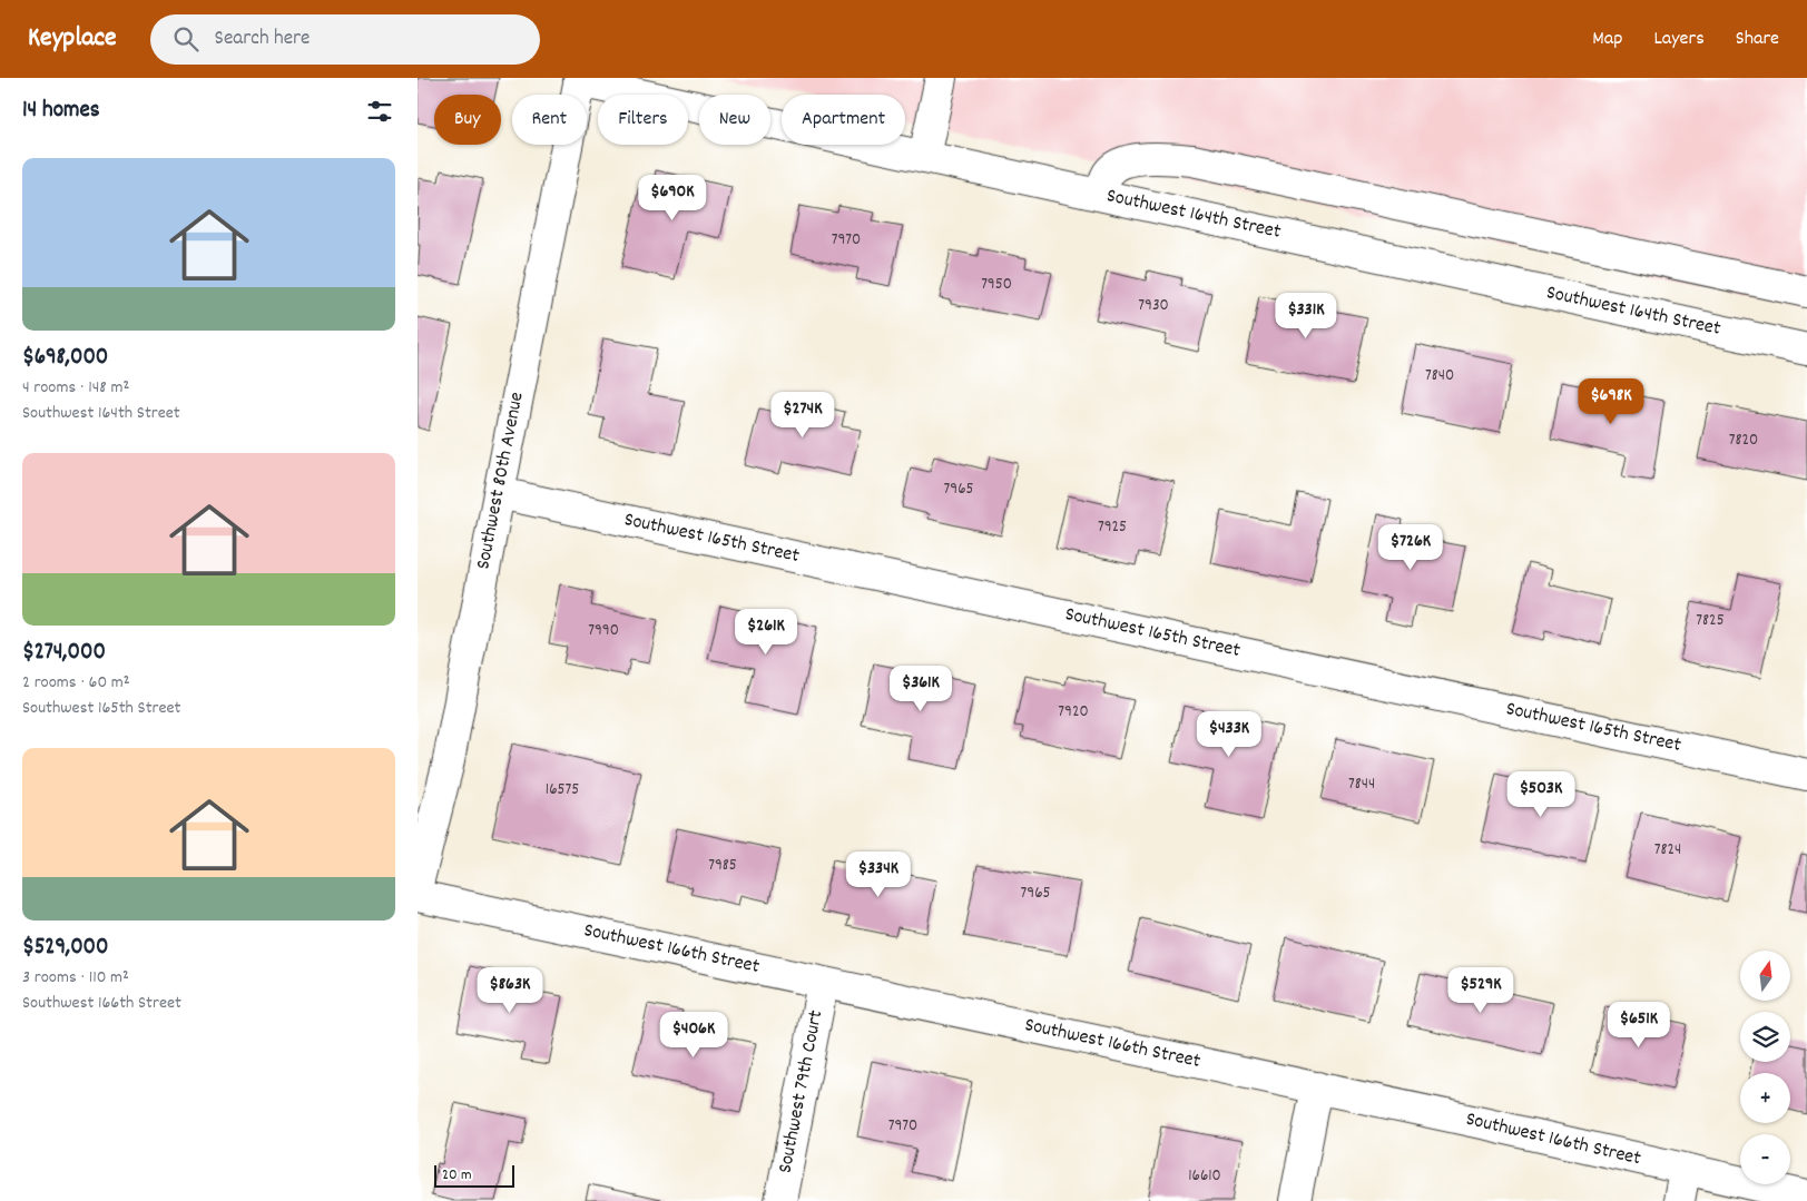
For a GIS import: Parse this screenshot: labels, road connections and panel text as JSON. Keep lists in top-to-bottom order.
{
  "streets": {
    "street": [
      "Southwest 164th Street",
      "Southwest 80th Avenue",
      "Southwest 165th Street",
      "Southwest 166th Street",
      "Southwest 79th Court"
    ]
  },
  "crossings": [
    ["Southwest 164th Street", "Southwest 80th Avenue"],
    ["Southwest 80th Avenue", "Southwest 165th Street"],
    ["Southwest 166th Street", "Southwest 79th Court"]
  ],
  "house_numbers": [
    "7970",
    "7950",
    "7930",
    "7840",
    "7820",
    "7965",
    "7925",
    "7825",
    "7990",
    "7920",
    "7844",
    "16575",
    "7824",
    "7985",
    "7965",
    "7970",
    "16610"
  ],
  "scale_bar": "20 m",
  "north": "top",
  "page": {
    "header": "Keyplace",
    "search": "Search here",
    "nav": ["Map", "Layers", "Share"],
    "heading": "14 homes",
    "chip": [
      "Buy",
      "Rent",
      "Filters",
      "New",
      "Apartment"
    ],
    "list": [
      {
        "name": "$698,000",
        "note": "4 rooms · 148 m² · Southwest 164th Street"
      },
      {
        "name": "$274,000",
        "note": "2 rooms · 60 m² · Southwest 165th Street"
      },
      {
        "name": "$529,000",
        "note": "3 rooms · 110 m² · Southwest 166th Street"
      }
    ],
    "price": [
      "$690K",
      "$331K",
      "$698K",
      "$274K",
      "$726K",
      "$261K",
      "$361K",
      "$433K",
      "$503K",
      "$334K",
      "$863K",
      "$529K",
      "$651K",
      "$406K"
    ],
    "map_buttons": ["+", "−"],
    "scale": "20 m"
  }
}
